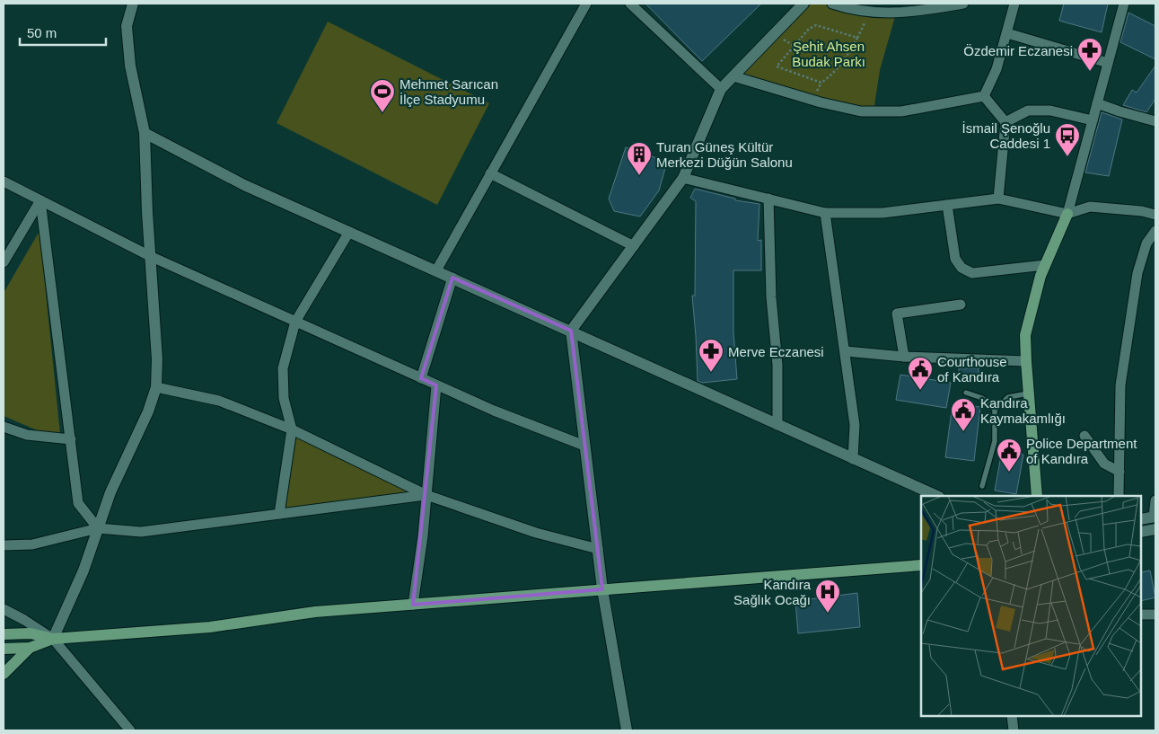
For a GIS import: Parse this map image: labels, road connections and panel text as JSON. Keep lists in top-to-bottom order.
{
  "parks": ["Şehit Ahsen Budak Parkı"],
  "places": {
    "pharmacy": ["Özdemir Eczanesi", "Merve Eczanesi"],
    "sports": ["Mehmet Sarıcan İlçe Stadyumu"],
    "bus stop": ["İsmail Şenoğlu Caddesi 1"],
    "building": ["Turan Güneş Kültür Merkezi Düğün Salonu"],
    "public building": ["Courthouse of Kandıra", "Kandıra Kaymakamlığı", "Police Department of Kandıra"],
    "hospital": ["Kandıra Sağlık Ocağı"]
  },
  "scale_bar": "50 m"
}
